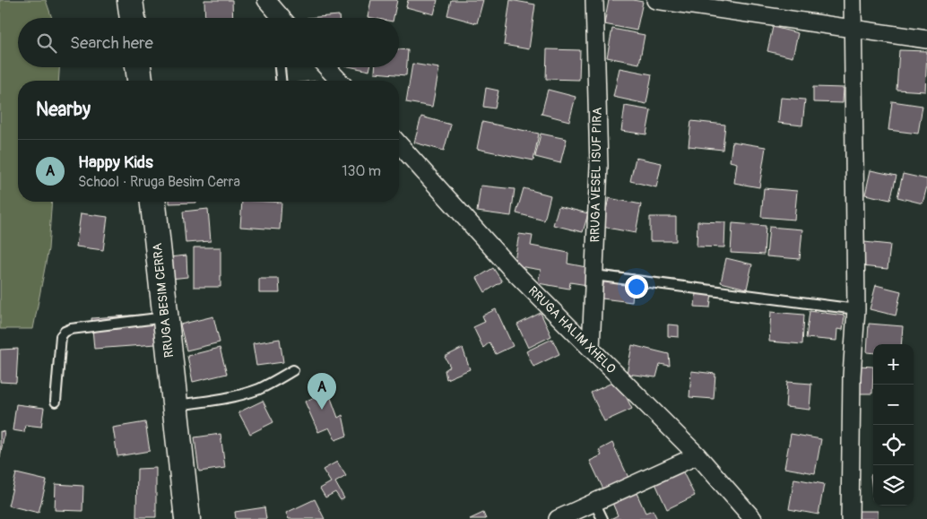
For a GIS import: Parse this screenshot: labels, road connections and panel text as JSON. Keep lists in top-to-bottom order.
{
  "streets": {
    "street": ["RRUGA VESEL ISUF PIRA", "RRUGA BESIM CERRA", "RRUGA HALIM XHELO"]
  },
  "crossings": [
    ["RRUGA VESEL ISUF PIRA", "RRUGA HALIM XHELO"]
  ],
  "page": {
    "search": "Search here",
    "heading": "Nearby",
    "list": [
      {
        "mark": "A",
        "name": "Happy Kids",
        "note": "School · Rruga Besim Cerra",
        "value": "130 m"
      }
    ],
    "map_buttons": ["+", "−"],
    "pins": "A"
  }
}
